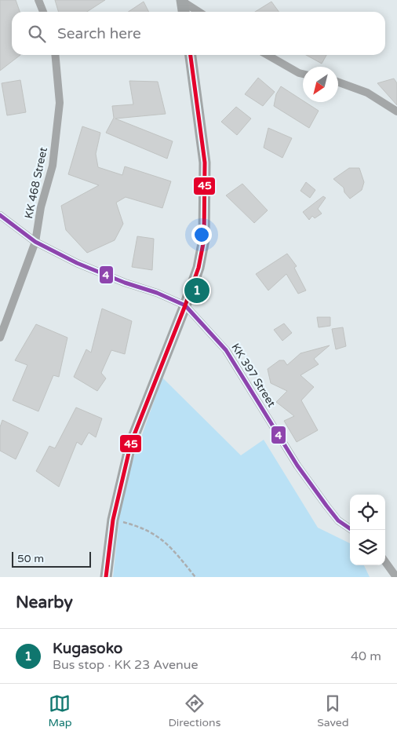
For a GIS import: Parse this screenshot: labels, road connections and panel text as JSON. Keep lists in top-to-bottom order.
{
  "streets": {
    "street": ["KK 468 Street", "KK 397 Street"]
  },
  "crossings": [
    ["KK 468 Street", "KK 397 Street"]
  ],
  "lines": ["transit line 45", "transit line 4"],
  "scale_bar": "50 m",
  "north": "bottom left",
  "page": {
    "search": "Search here",
    "pins": "1",
    "scale": "50 m",
    "heading": "Nearby",
    "list": [
      {
        "mark": "1",
        "name": "Kugasoko",
        "note": "Bus stop · KK 23 Avenue",
        "value": "40 m"
      }
    ],
    "nav": ["Map", "Directions", "Saved"]
  }
}
